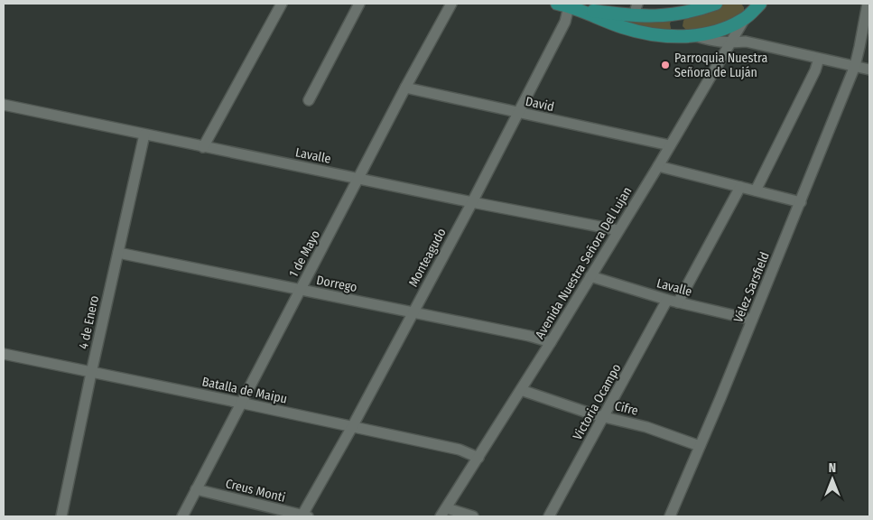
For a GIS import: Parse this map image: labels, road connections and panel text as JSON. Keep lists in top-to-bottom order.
{
  "streets": {
    "street": [
      "David",
      "Lavalle",
      "1 de Mayo",
      "Monteagudo",
      "Avenida Nuestra Señora Del Lujan",
      "Dorrego",
      "Vélez Sarsfield",
      "4 de Enero",
      "Batalla de Maipu",
      "Victoria Ocampo",
      "Cifre",
      "Creus Monti"
    ]
  },
  "crossings": [
    ["David", "1 de Mayo"],
    ["David", "Monteagudo"],
    ["David", "Avenida Nuestra Señora Del Lujan"],
    ["Lavalle", "1 de Mayo"],
    ["Lavalle", "Monteagudo"],
    ["Lavalle", "Avenida Nuestra Señora Del Lujan"],
    ["Lavalle", "Vélez Sarsfield"],
    ["Lavalle", "4 de Enero"],
    ["Lavalle", "Victoria Ocampo"],
    ["1 de Mayo", "Dorrego"],
    ["1 de Mayo", "Batalla de Maipu"],
    ["1 de Mayo", "Creus Monti"],
    ["Monteagudo", "Dorrego"],
    ["Monteagudo", "Batalla de Maipu"],
    ["Monteagudo", "Creus Monti"],
    ["Avenida Nuestra Señora Del Lujan", "Dorrego"],
    ["Avenida Nuestra Señora Del Lujan", "Batalla de Maipu"],
    ["Avenida Nuestra Señora Del Lujan", "Cifre"],
    ["Dorrego", "4 de Enero"],
    ["Vélez Sarsfield", "Cifre"],
    ["4 de Enero", "Batalla de Maipu"],
    ["Victoria Ocampo", "Cifre"]
  ],
  "places": ["Parroquia Nuestra Señora de Luján"],
  "north": "top"
}
